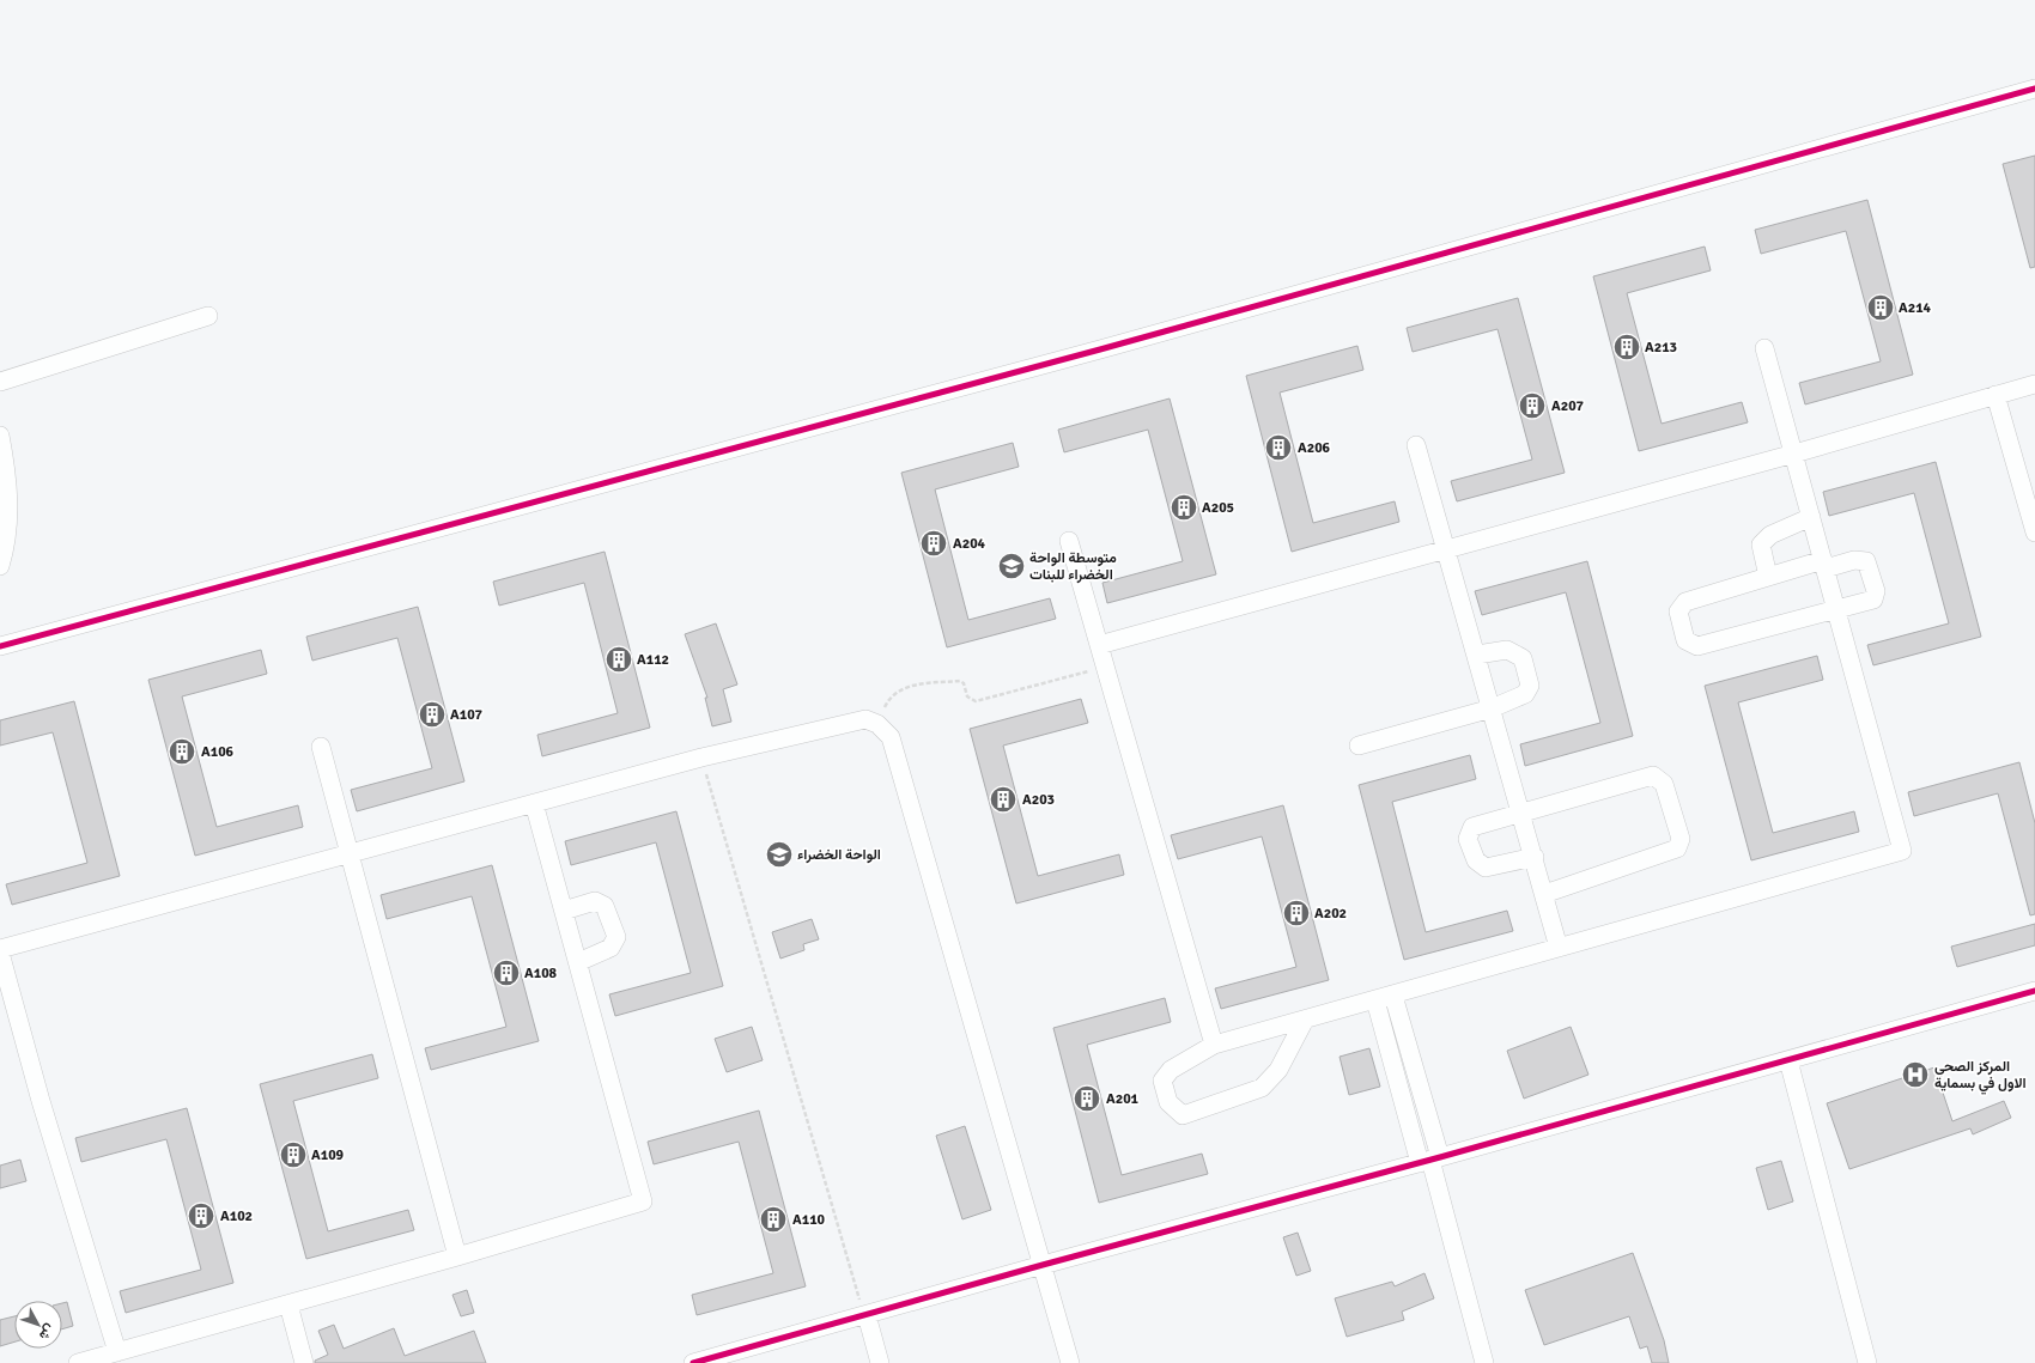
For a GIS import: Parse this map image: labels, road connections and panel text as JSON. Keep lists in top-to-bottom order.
{
  "places": {
    "building": [
      "A214",
      "A213",
      "A207",
      "A206",
      "A205",
      "A204",
      "A112",
      "A107",
      "A106",
      "A203",
      "A202",
      "A108",
      "A201",
      "A109",
      "A102",
      "A110"
    ],
    "school or university": ["متوسطة الواحة الخضراء للبنات", "الواحة الخضراء"],
    "hospital": ["المركز الصحي الاول في بسماية"]
  },
  "north": "bottom right"
}
